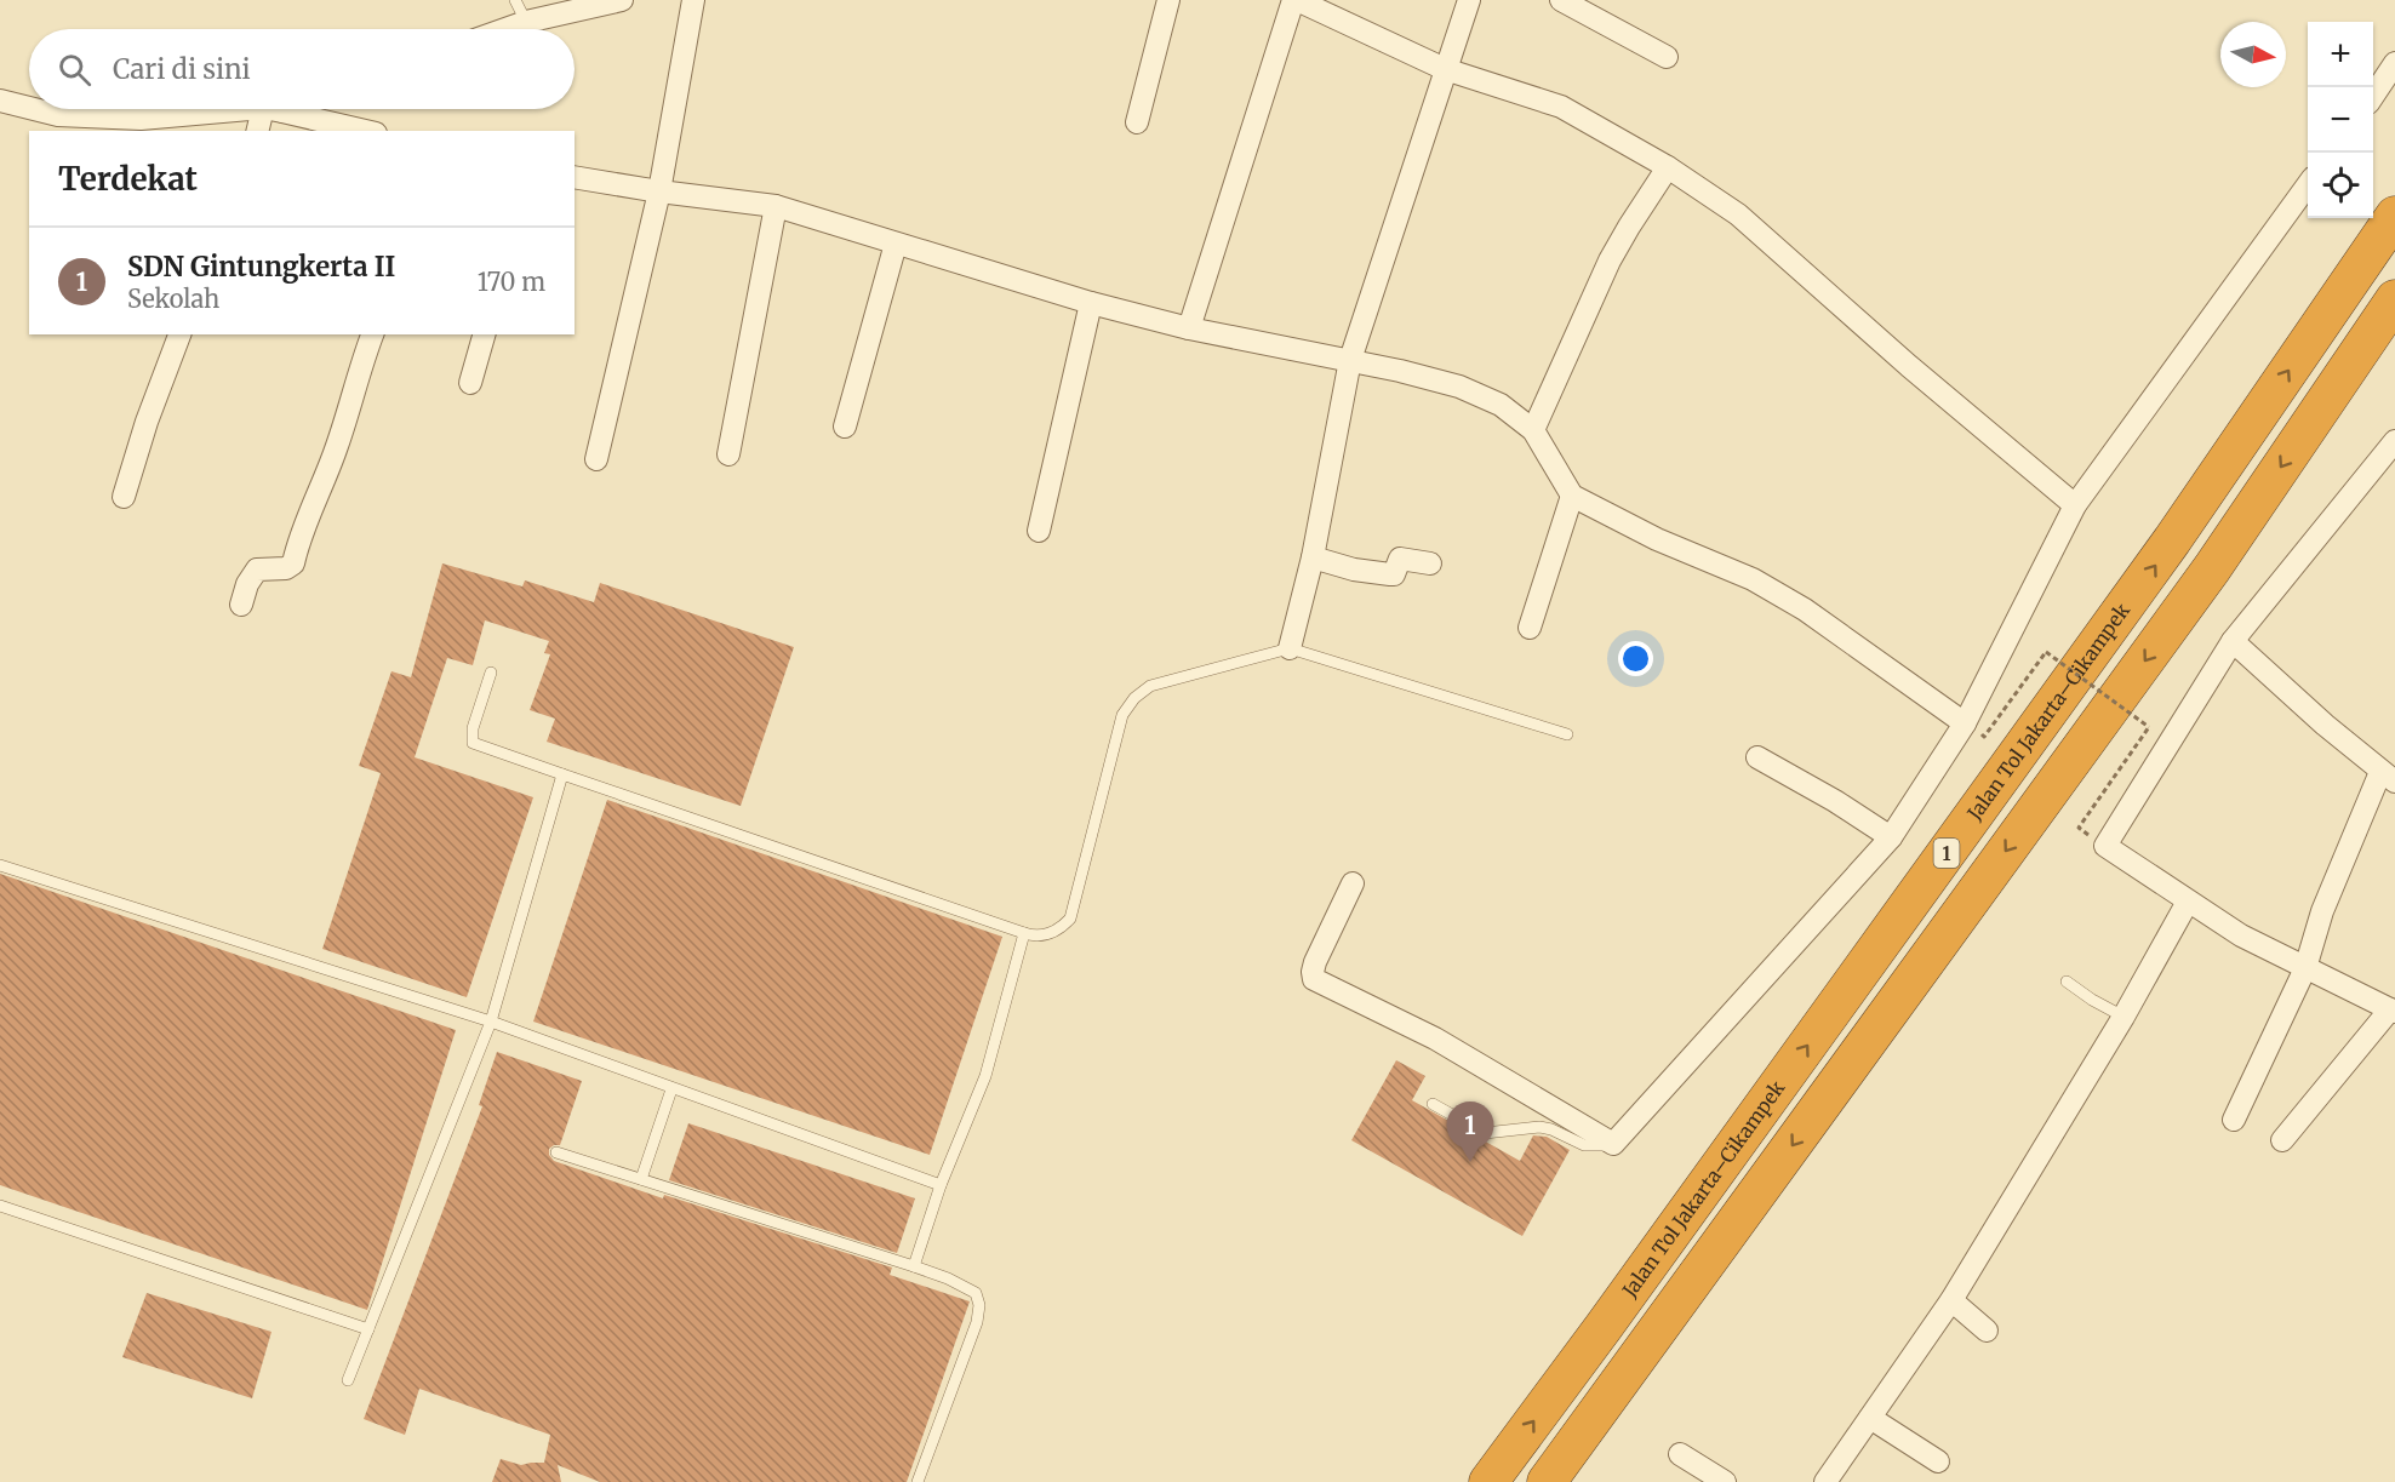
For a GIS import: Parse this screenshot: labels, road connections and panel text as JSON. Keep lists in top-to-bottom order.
{
  "streets": {
    "highway": ["Jalan Tol Jakarta–Cikampek", "1"]
  },
  "north": "right",
  "page": {
    "map_buttons": ["+", "−"],
    "search": "Cari di sini",
    "heading": "Terdekat",
    "list": [
      {
        "mark": "1",
        "name": "SDN Gintungkerta II",
        "note": "Sekolah",
        "value": "170 m"
      }
    ],
    "pins": "1"
  }
}
